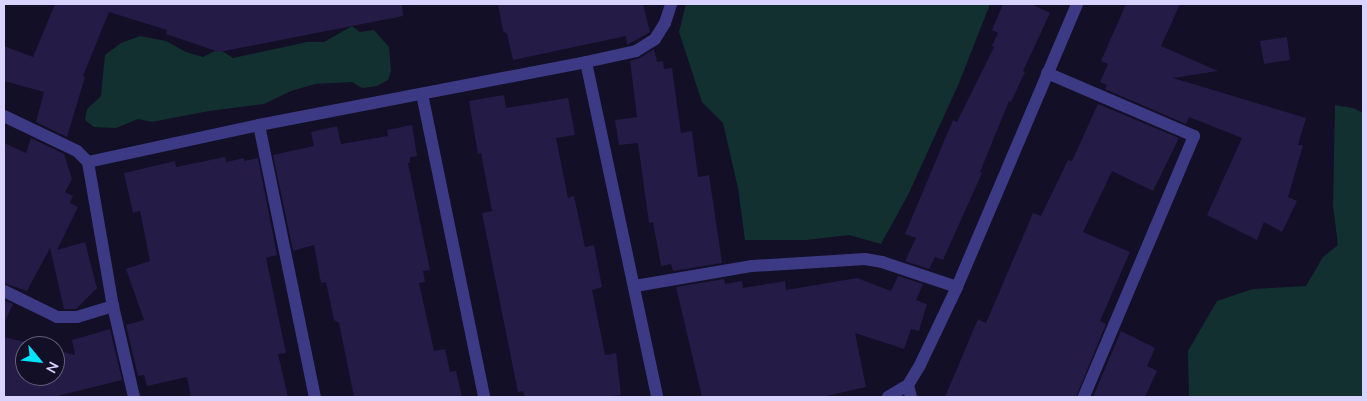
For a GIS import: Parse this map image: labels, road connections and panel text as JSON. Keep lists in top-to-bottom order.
{
  "north": "bottom right"
}
